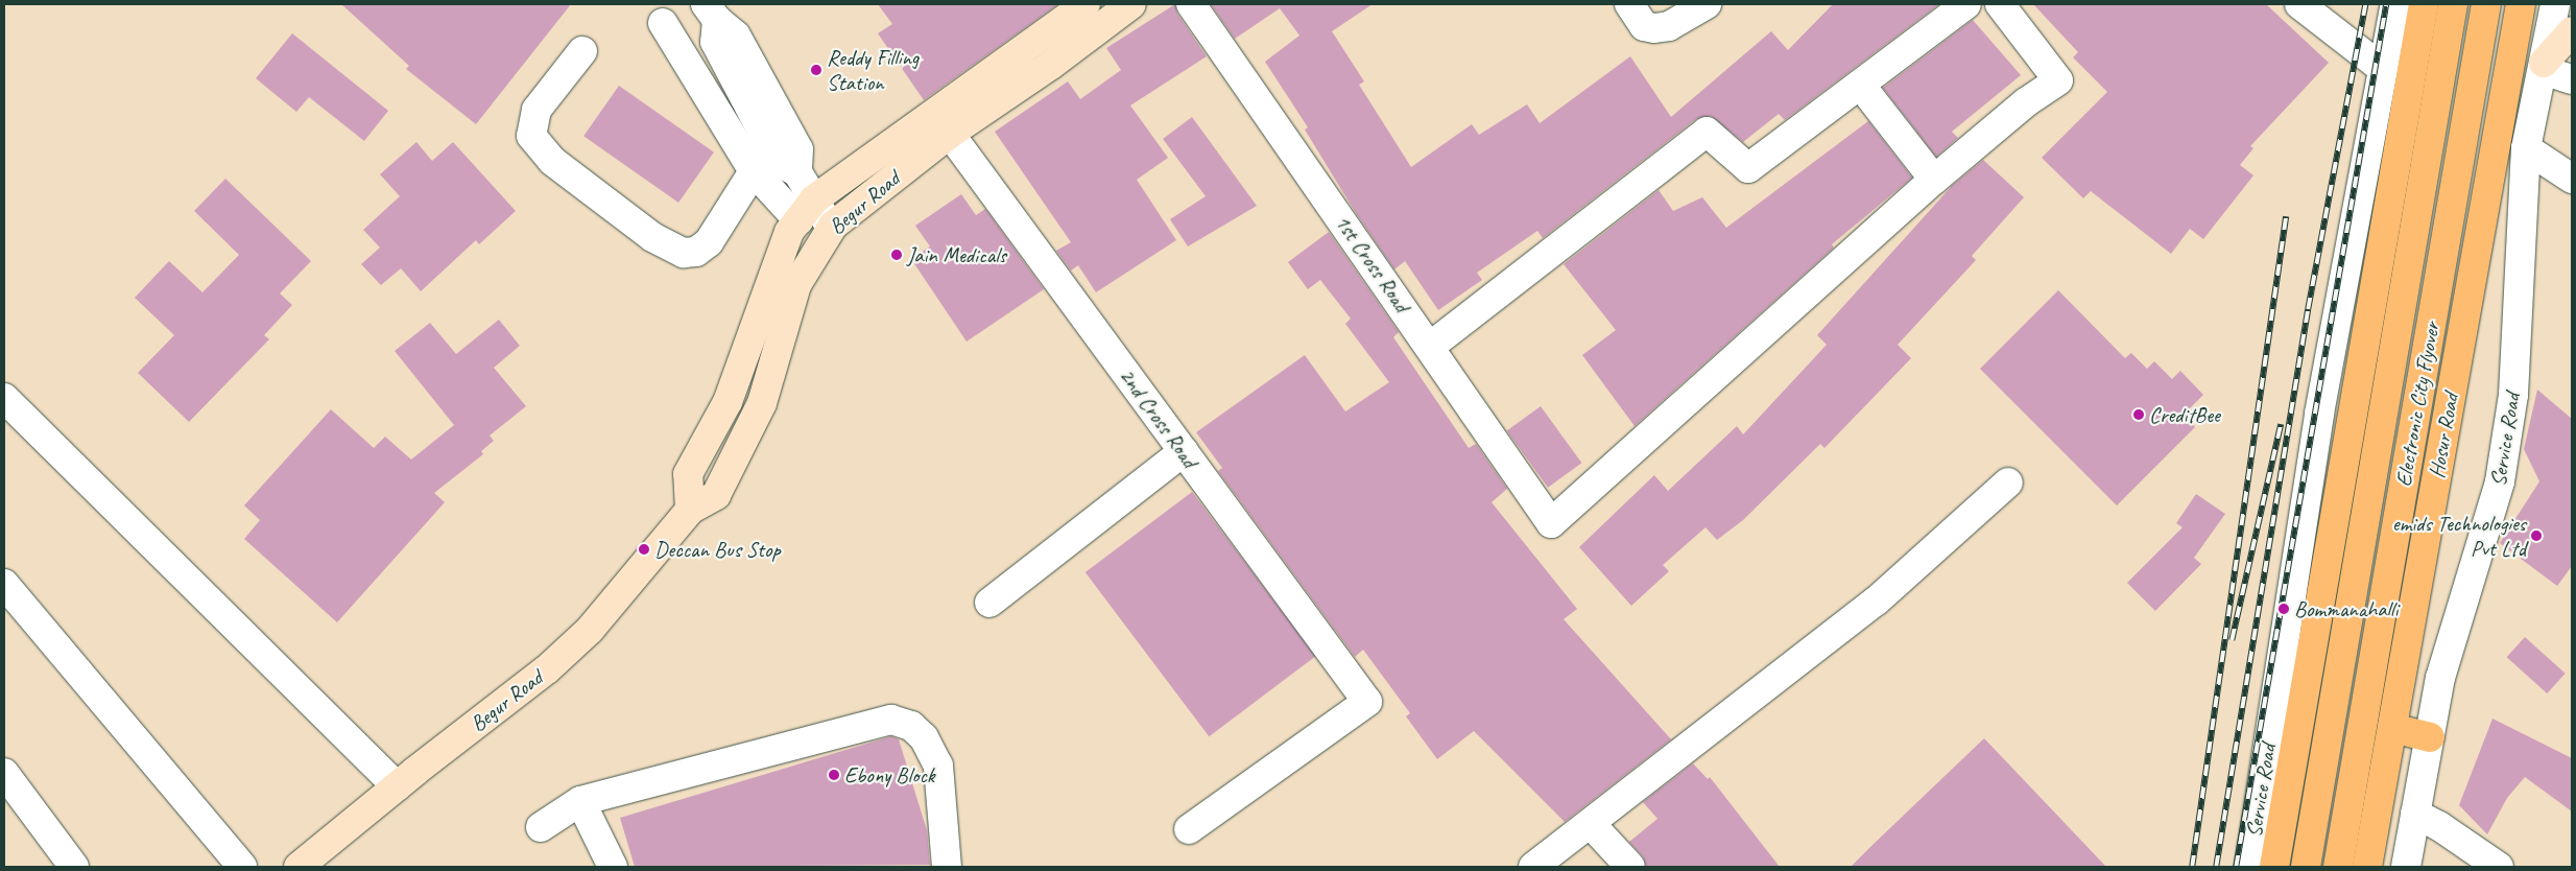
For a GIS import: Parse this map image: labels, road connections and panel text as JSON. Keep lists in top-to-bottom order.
{
  "streets": {
    "highway": ["Electronic City Flyover", "Hosur Road"],
    "main road": ["Begur Road"],
    "street": ["1st Cross Road", "2nd Cross Road", "Service Road"]
  },
  "crossings": [
    ["Begur Road", "2nd Cross Road"]
  ],
  "places": [
    "Reddy Filling Station",
    "Jain Medicals",
    "CreditBee",
    "emids Technologies Pvt Ltd",
    "Deccan Bus Stop",
    "Bommanahalli",
    "Ebony Block"
  ]
}
